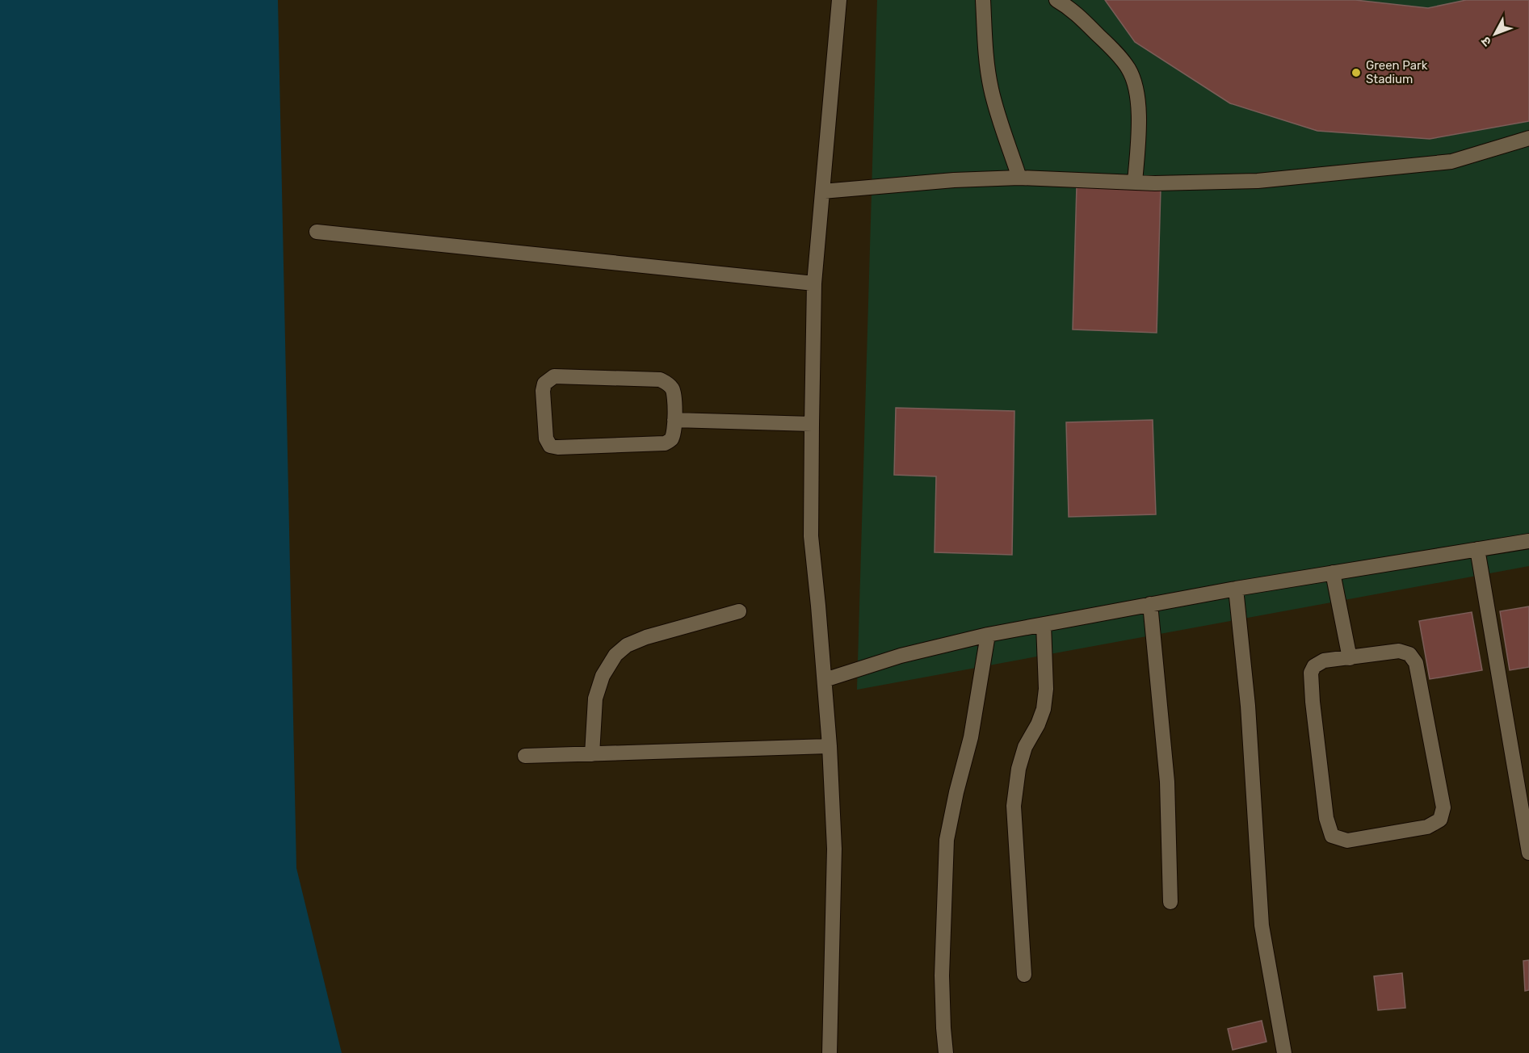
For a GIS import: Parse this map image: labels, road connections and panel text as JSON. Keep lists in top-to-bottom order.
{
  "places": ["Green Park Stadium"],
  "north": "bottom left"
}
